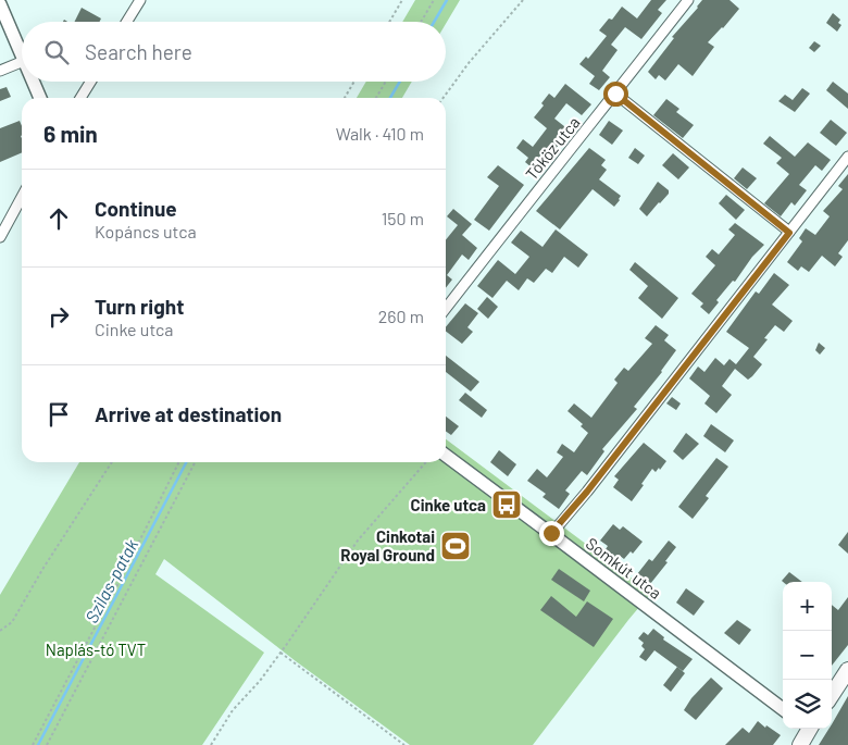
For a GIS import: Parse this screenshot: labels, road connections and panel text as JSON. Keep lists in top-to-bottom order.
{
  "streets": {
    "street": ["Tóköz utca", "Somkút utca"]
  },
  "water": ["Szilas-patak"],
  "parks": ["Naplás-tó TVT"],
  "places": {
    "bus stop": ["Cinke utca"],
    "sports": ["Cinkotai Royal Ground"]
  },
  "page": {
    "search": "Search here",
    "heading": ["6 min", "Walk · 410 m"],
    "list": [
      ["Continue", "Kopáncs utca", "150 m"],
      ["Turn right", "Cinke utca", "260 m"],
      "Arrive at destination"
    ],
    "map_buttons": ["+", "−"]
  }
}
